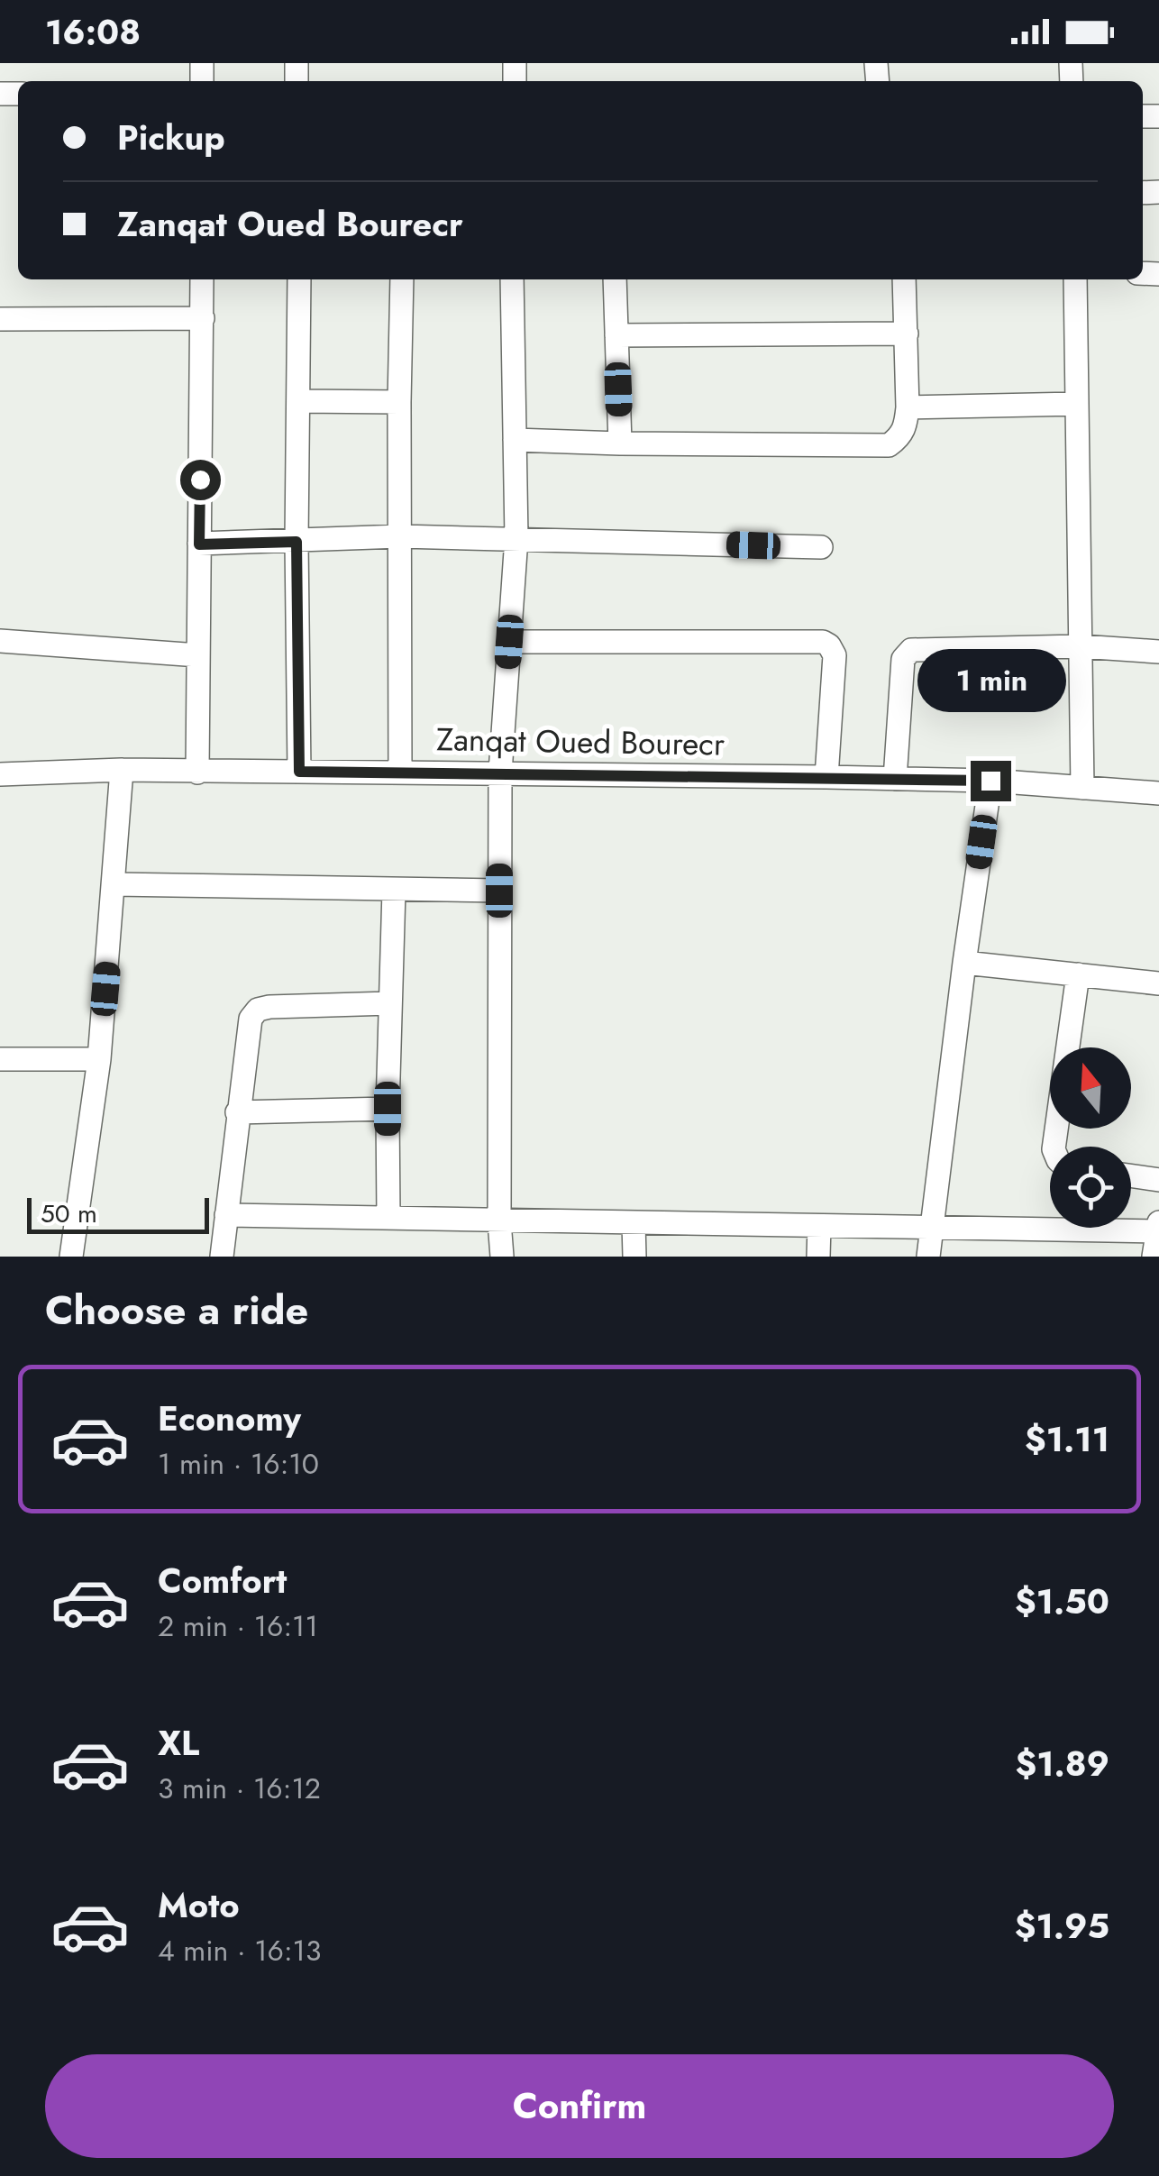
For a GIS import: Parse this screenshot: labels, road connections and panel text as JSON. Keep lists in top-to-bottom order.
{
  "streets": {
    "street": ["Zanqat Oued Bourecr"]
  },
  "scale_bar": "50 m",
  "north": "top",
  "page": {
    "status": "16:08",
    "banner": ["Pickup", "Zanqat Oued Bourecr"],
    "bubble": "1 min",
    "scale": "50 m",
    "heading": "Choose a ride",
    "list": [
      {
        "name": "Economy",
        "note": "1 min · 16:10",
        "value": "$1.11"
      },
      {
        "name": "Comfort",
        "note": "2 min · 16:11",
        "value": "$1.50"
      },
      {
        "name": "XL",
        "note": "3 min · 16:12",
        "value": "$1.89"
      },
      {
        "name": "Moto",
        "note": "4 min · 16:13",
        "value": "$1.95"
      }
    ],
    "buttons": "Confirm"
  }
}
